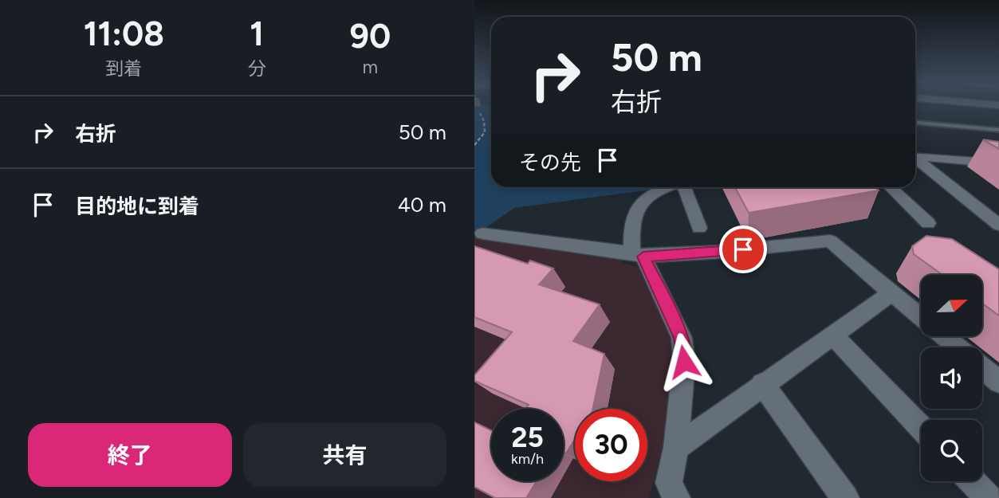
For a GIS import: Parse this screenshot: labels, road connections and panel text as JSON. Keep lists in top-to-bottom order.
{
  "north": "right",
  "page": {
    "eta": [
      "11:08",
      "到着",
      "1",
      "分",
      "90",
      "m"
    ],
    "turn": ["50 m", "右折"],
    "list": [
      {
        "name": "右折",
        "value": "50 m"
      },
      {
        "name": "目的地に到着",
        "value": "40 m"
      }
    ],
    "then": "その先",
    "speed": "25 km/h",
    "limit": "30",
    "buttons": ["終了", "共有"]
  }
}
